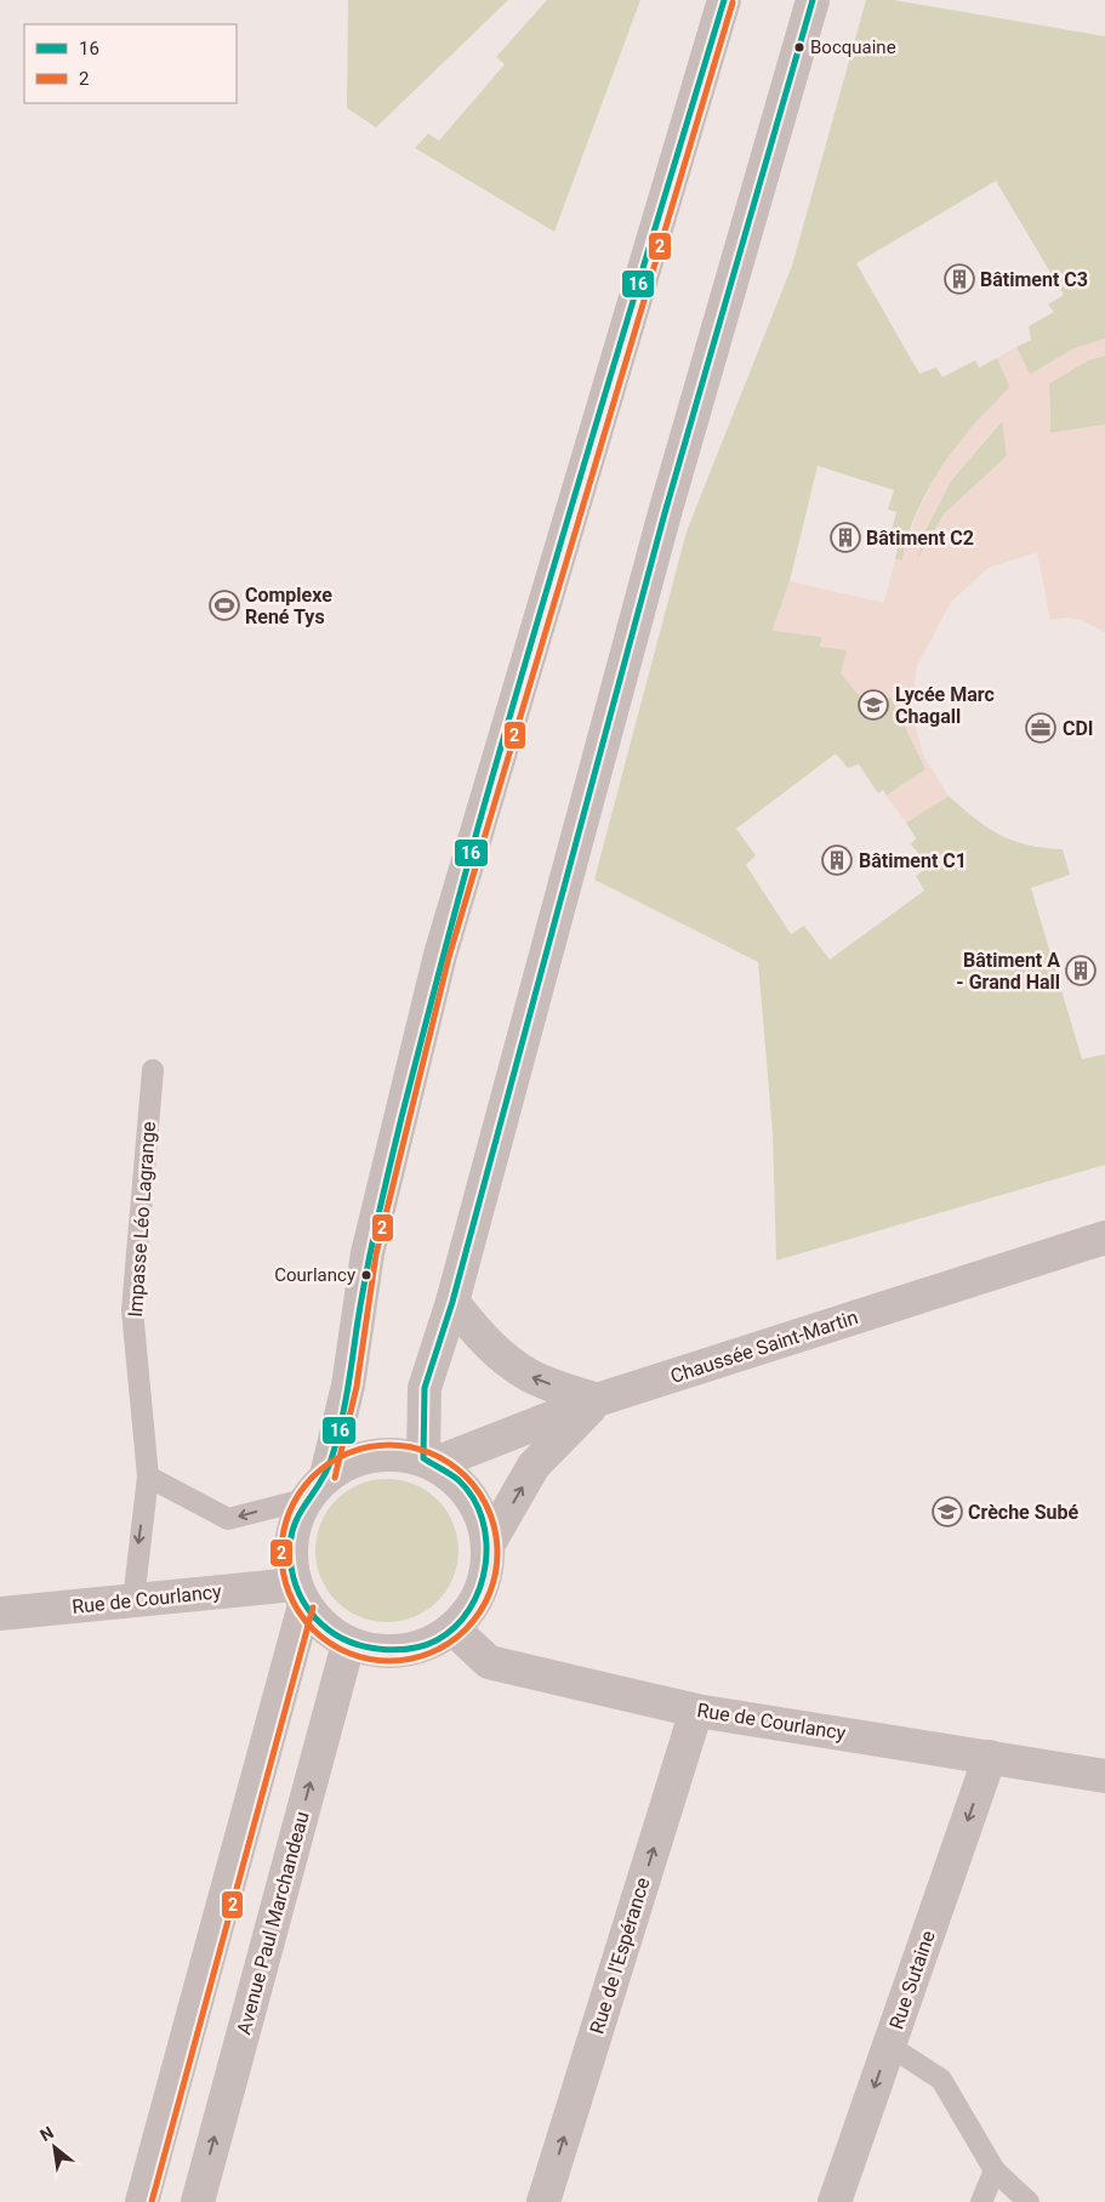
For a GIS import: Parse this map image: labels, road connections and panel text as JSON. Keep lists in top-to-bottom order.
{
  "streets": {
    "street": [
      "Chaussée Saint-Martin",
      "Rue de Courlancy",
      "Avenue Paul Marchandeau",
      "Rue de l'Espérance",
      "Rue Sutaine"
    ],
    "lane": ["Impasse Léo Lagrange"]
  },
  "crossings": [
    ["Impasse Léo Lagrange", "Rue de Courlancy"],
    ["Chaussée Saint-Martin", "Rue de Courlancy"],
    ["Chaussée Saint-Martin", "Avenue Paul Marchandeau"],
    ["Rue de Courlancy", "Avenue Paul Marchandeau"],
    ["Rue de Courlancy", "Rue de l'Espérance"],
    ["Rue de Courlancy", "Rue Sutaine"]
  ],
  "one_way": ["Rue de l'Espérance", "Rue Sutaine"],
  "places": {
    "other": ["Bocquaine", "Courlancy"],
    "building": [
      "Bâtiment C3",
      "Bâtiment C2",
      "Bâtiment C1",
      "Bâtiment A - Grand Hall"
    ],
    "sports": ["Complexe René Tys"],
    "school or university": ["Lycée Marc Chagall", "Crèche Subé"],
    "office": ["CDI"]
  },
  "lines": ["transit line 16", "transit line 2"],
  "legend": ["16", "2"],
  "north": "top left"
}
